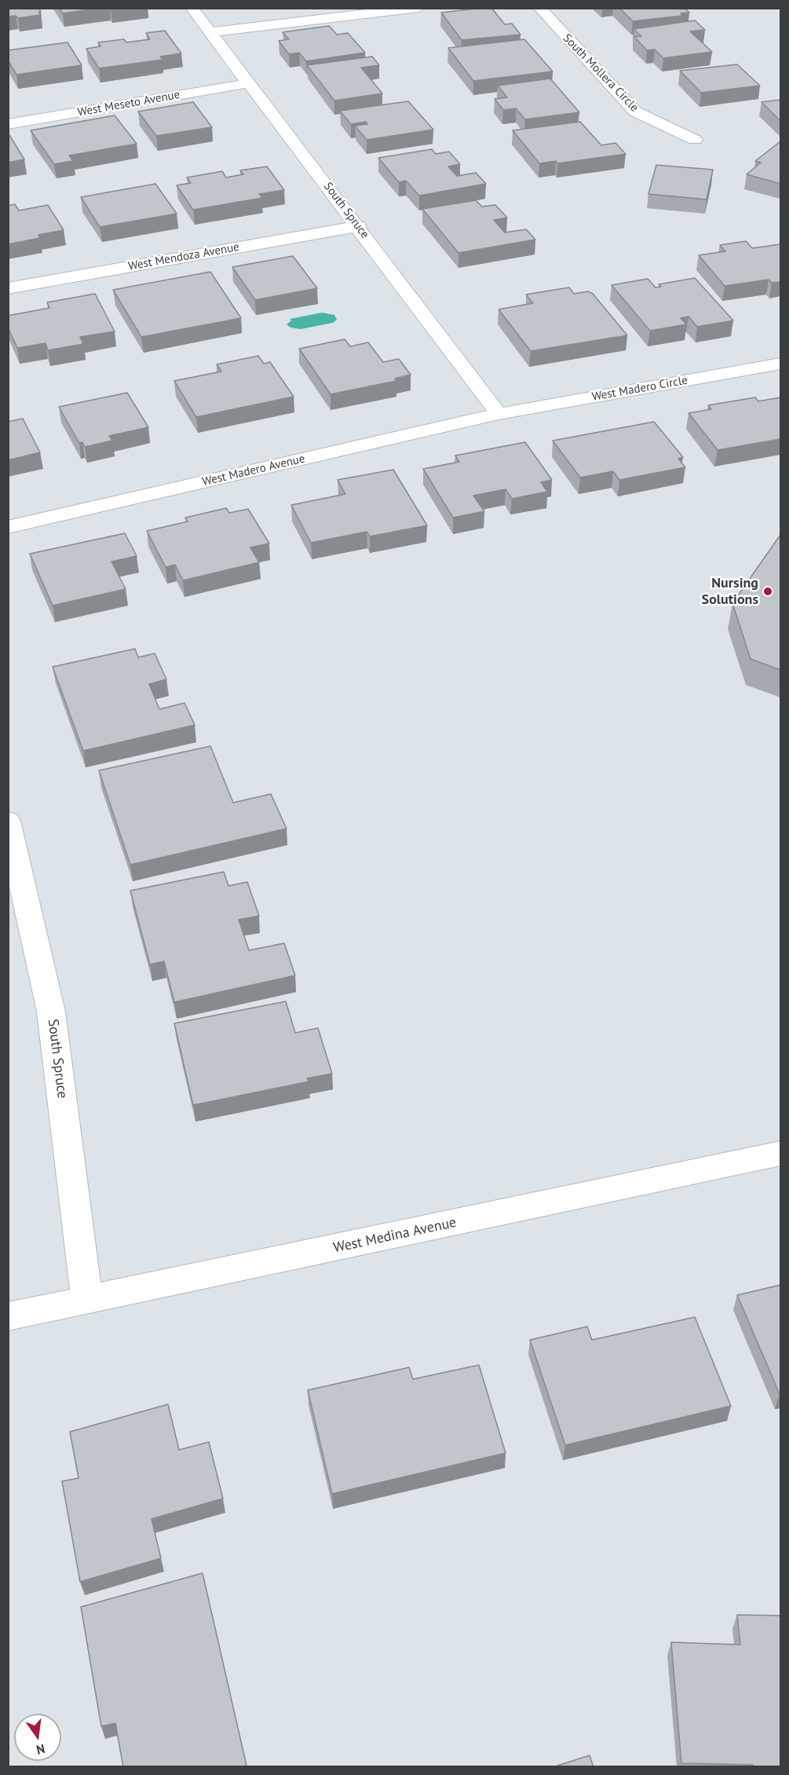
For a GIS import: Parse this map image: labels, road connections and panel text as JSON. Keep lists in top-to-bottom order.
{
  "streets": {
    "street": [
      "South Mollera Circle",
      "West Meseto Avenue",
      "South Spruce",
      "West Mendoza Avenue",
      "West Madero Circle",
      "West Madero Avenue",
      "West Medina Avenue"
    ]
  },
  "crossings": [
    ["West Meseto Avenue", "South Spruce"],
    ["South Spruce", "West Mendoza Avenue"],
    ["South Spruce", "West Madero Circle"],
    ["South Spruce", "West Madero Avenue"],
    ["South Spruce", "West Medina Avenue"],
    ["West Madero Circle", "West Madero Avenue"]
  ],
  "places": ["Nursing Solutions"],
  "north": "bottom"
}
